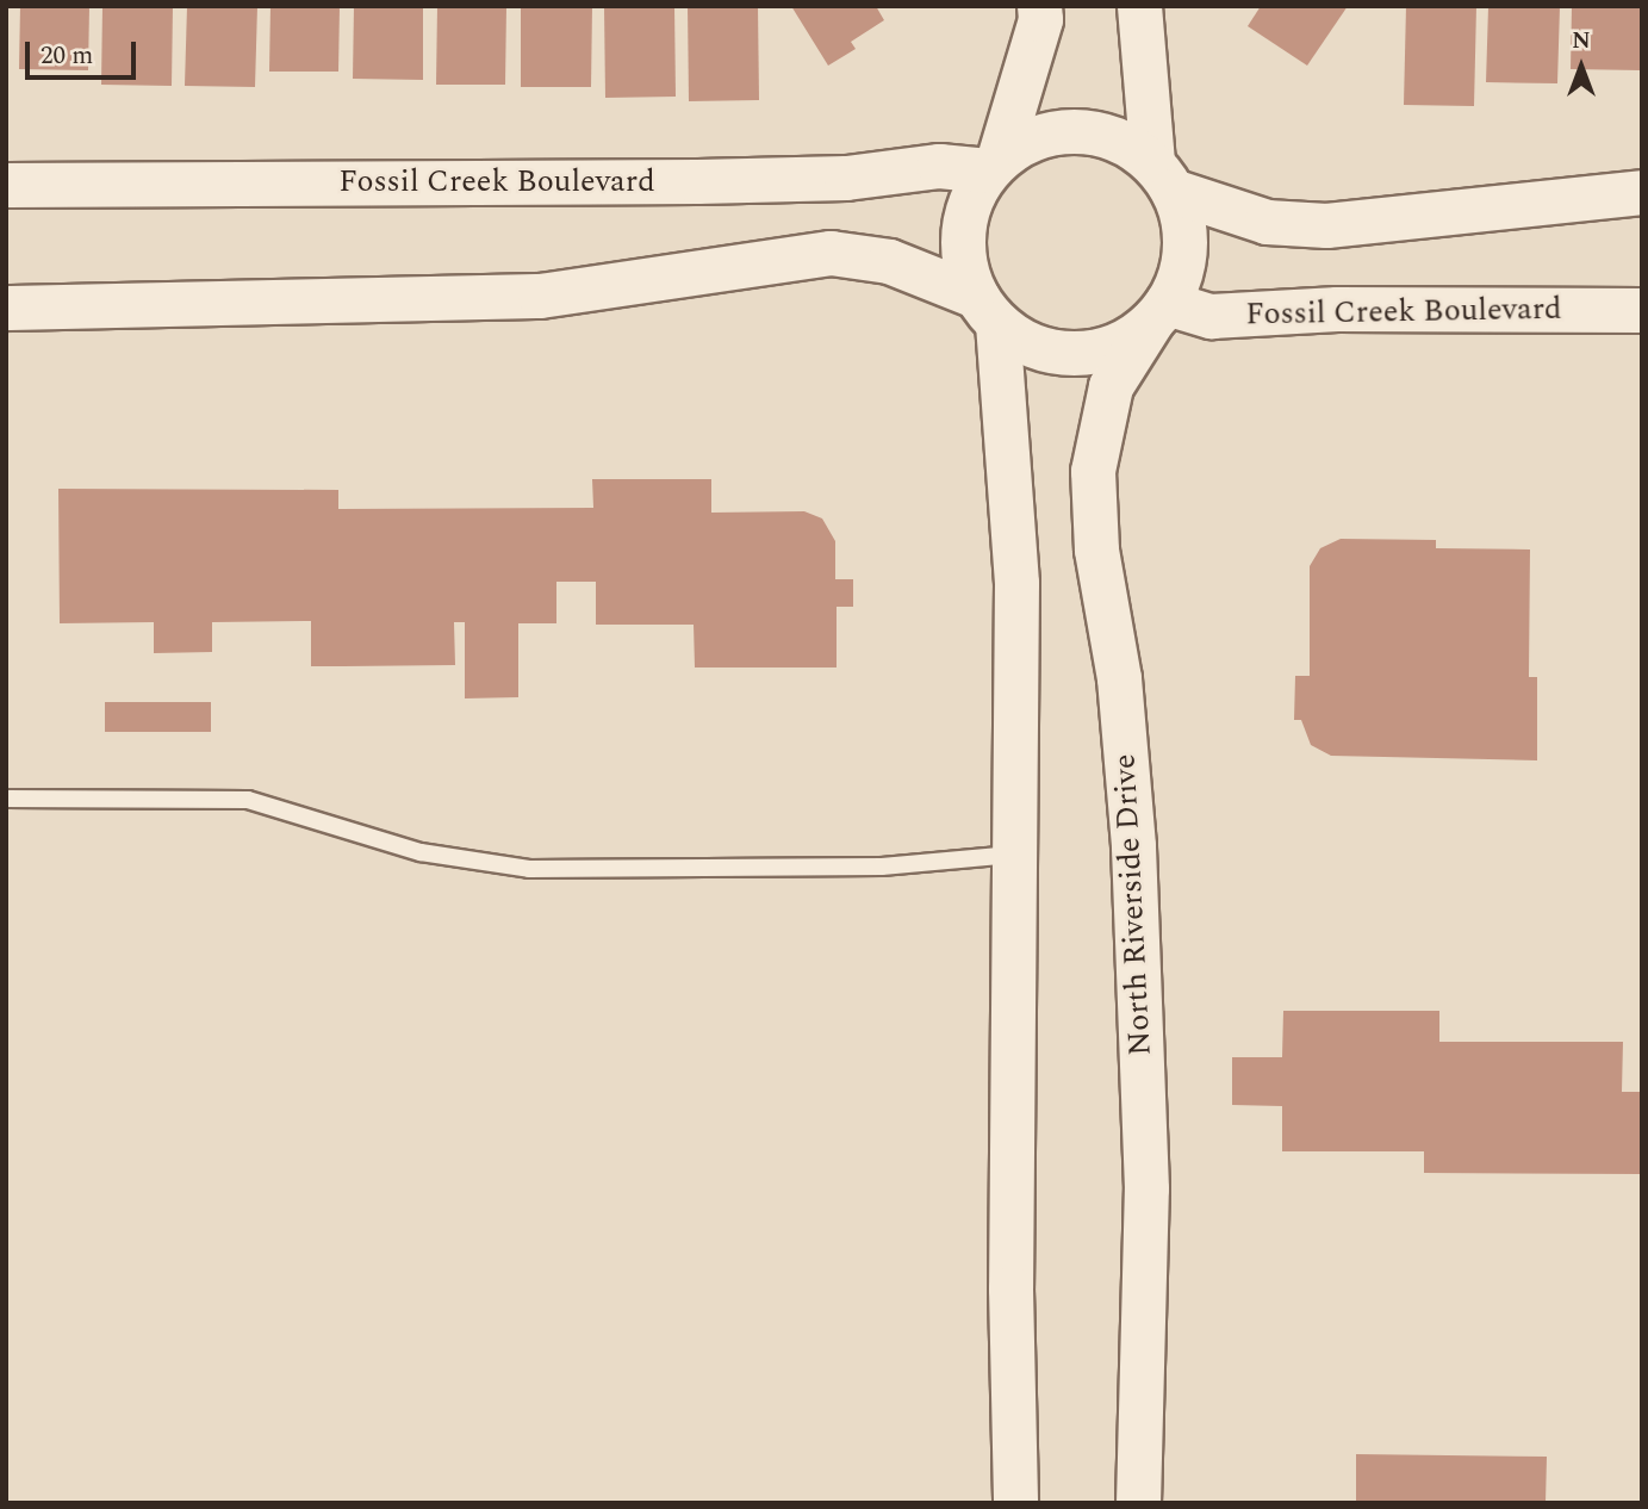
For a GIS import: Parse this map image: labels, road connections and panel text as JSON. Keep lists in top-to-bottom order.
{
  "streets": {
    "main road": ["Fossil Creek Boulevard", "North Riverside Drive"]
  },
  "crossings": [
    ["Fossil Creek Boulevard", "North Riverside Drive"]
  ],
  "scale_bar": "20 m",
  "north": "top"
}
